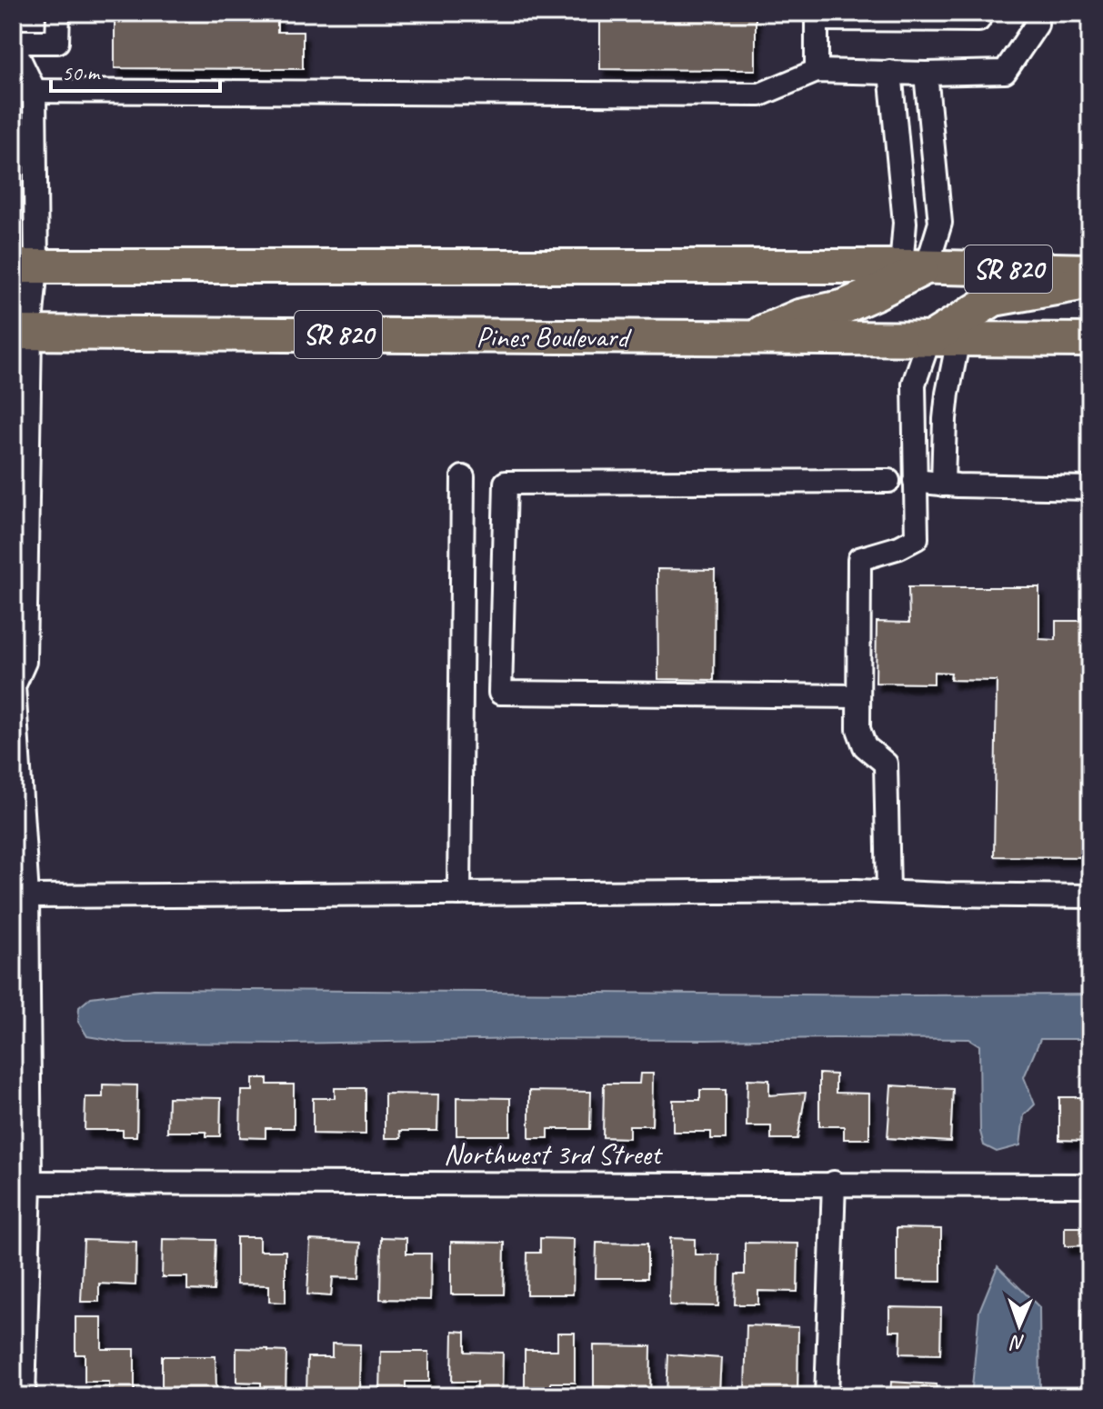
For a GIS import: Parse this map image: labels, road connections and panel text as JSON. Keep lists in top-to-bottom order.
{
  "streets": {
    "highway": ["SR 820", "Pines Boulevard"],
    "street": ["Northwest 3rd Street"]
  },
  "scale_bar": "50 m",
  "north": "bottom"
}
